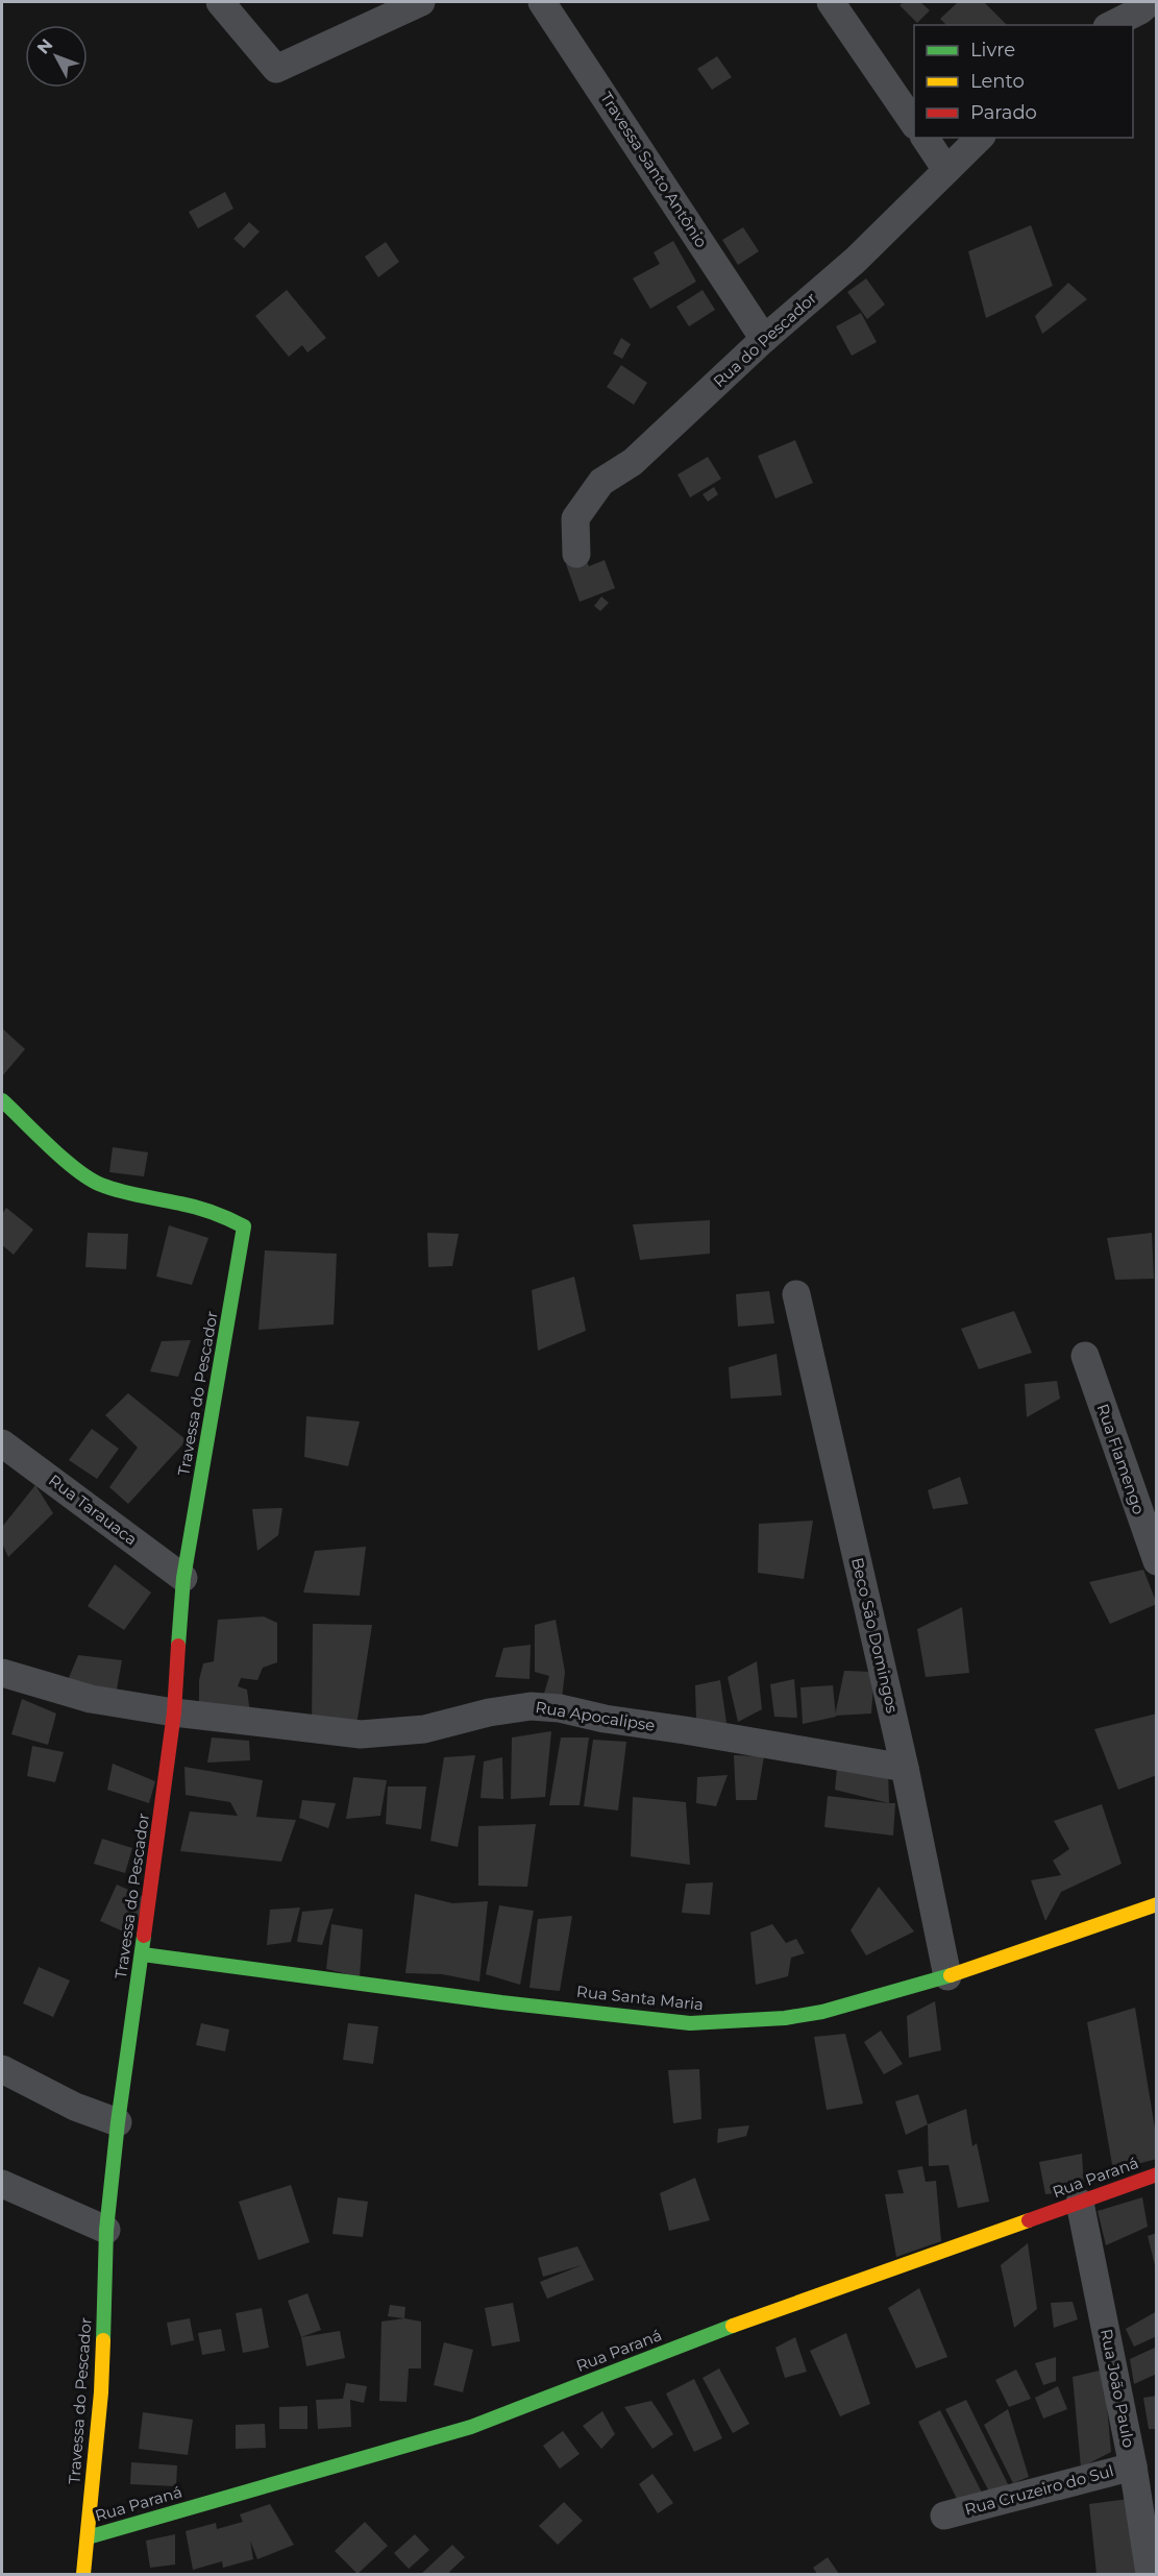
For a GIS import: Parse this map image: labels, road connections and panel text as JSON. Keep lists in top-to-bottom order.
{
  "streets": {
    "street": [
      "Travessa Santo Antônio",
      "Rua do Pescador",
      "Travessa do Pescador",
      "Rua Flamengo",
      "Rua Tarauaca",
      "Beco São Domingos",
      "Rua Apocalipse",
      "Rua Santa Maria",
      "Rua Paraná",
      "Rua João Paulo",
      "Rua Cruzeiro do Sul"
    ]
  },
  "crossings": [
    ["Travessa Santo Antônio", "Rua do Pescador"],
    ["Travessa do Pescador", "Rua Tarauaca"],
    ["Travessa do Pescador", "Rua Apocalipse"],
    ["Travessa do Pescador", "Rua Santa Maria"],
    ["Travessa do Pescador", "Rua Paraná"],
    ["Beco São Domingos", "Rua Apocalipse"],
    ["Beco São Domingos", "Rua Santa Maria"],
    ["Rua Paraná", "Rua João Paulo"],
    ["Rua João Paulo", "Rua Cruzeiro do Sul"]
  ],
  "legend": ["Livre", "Lento", "Parado"],
  "north": "top left"
}
